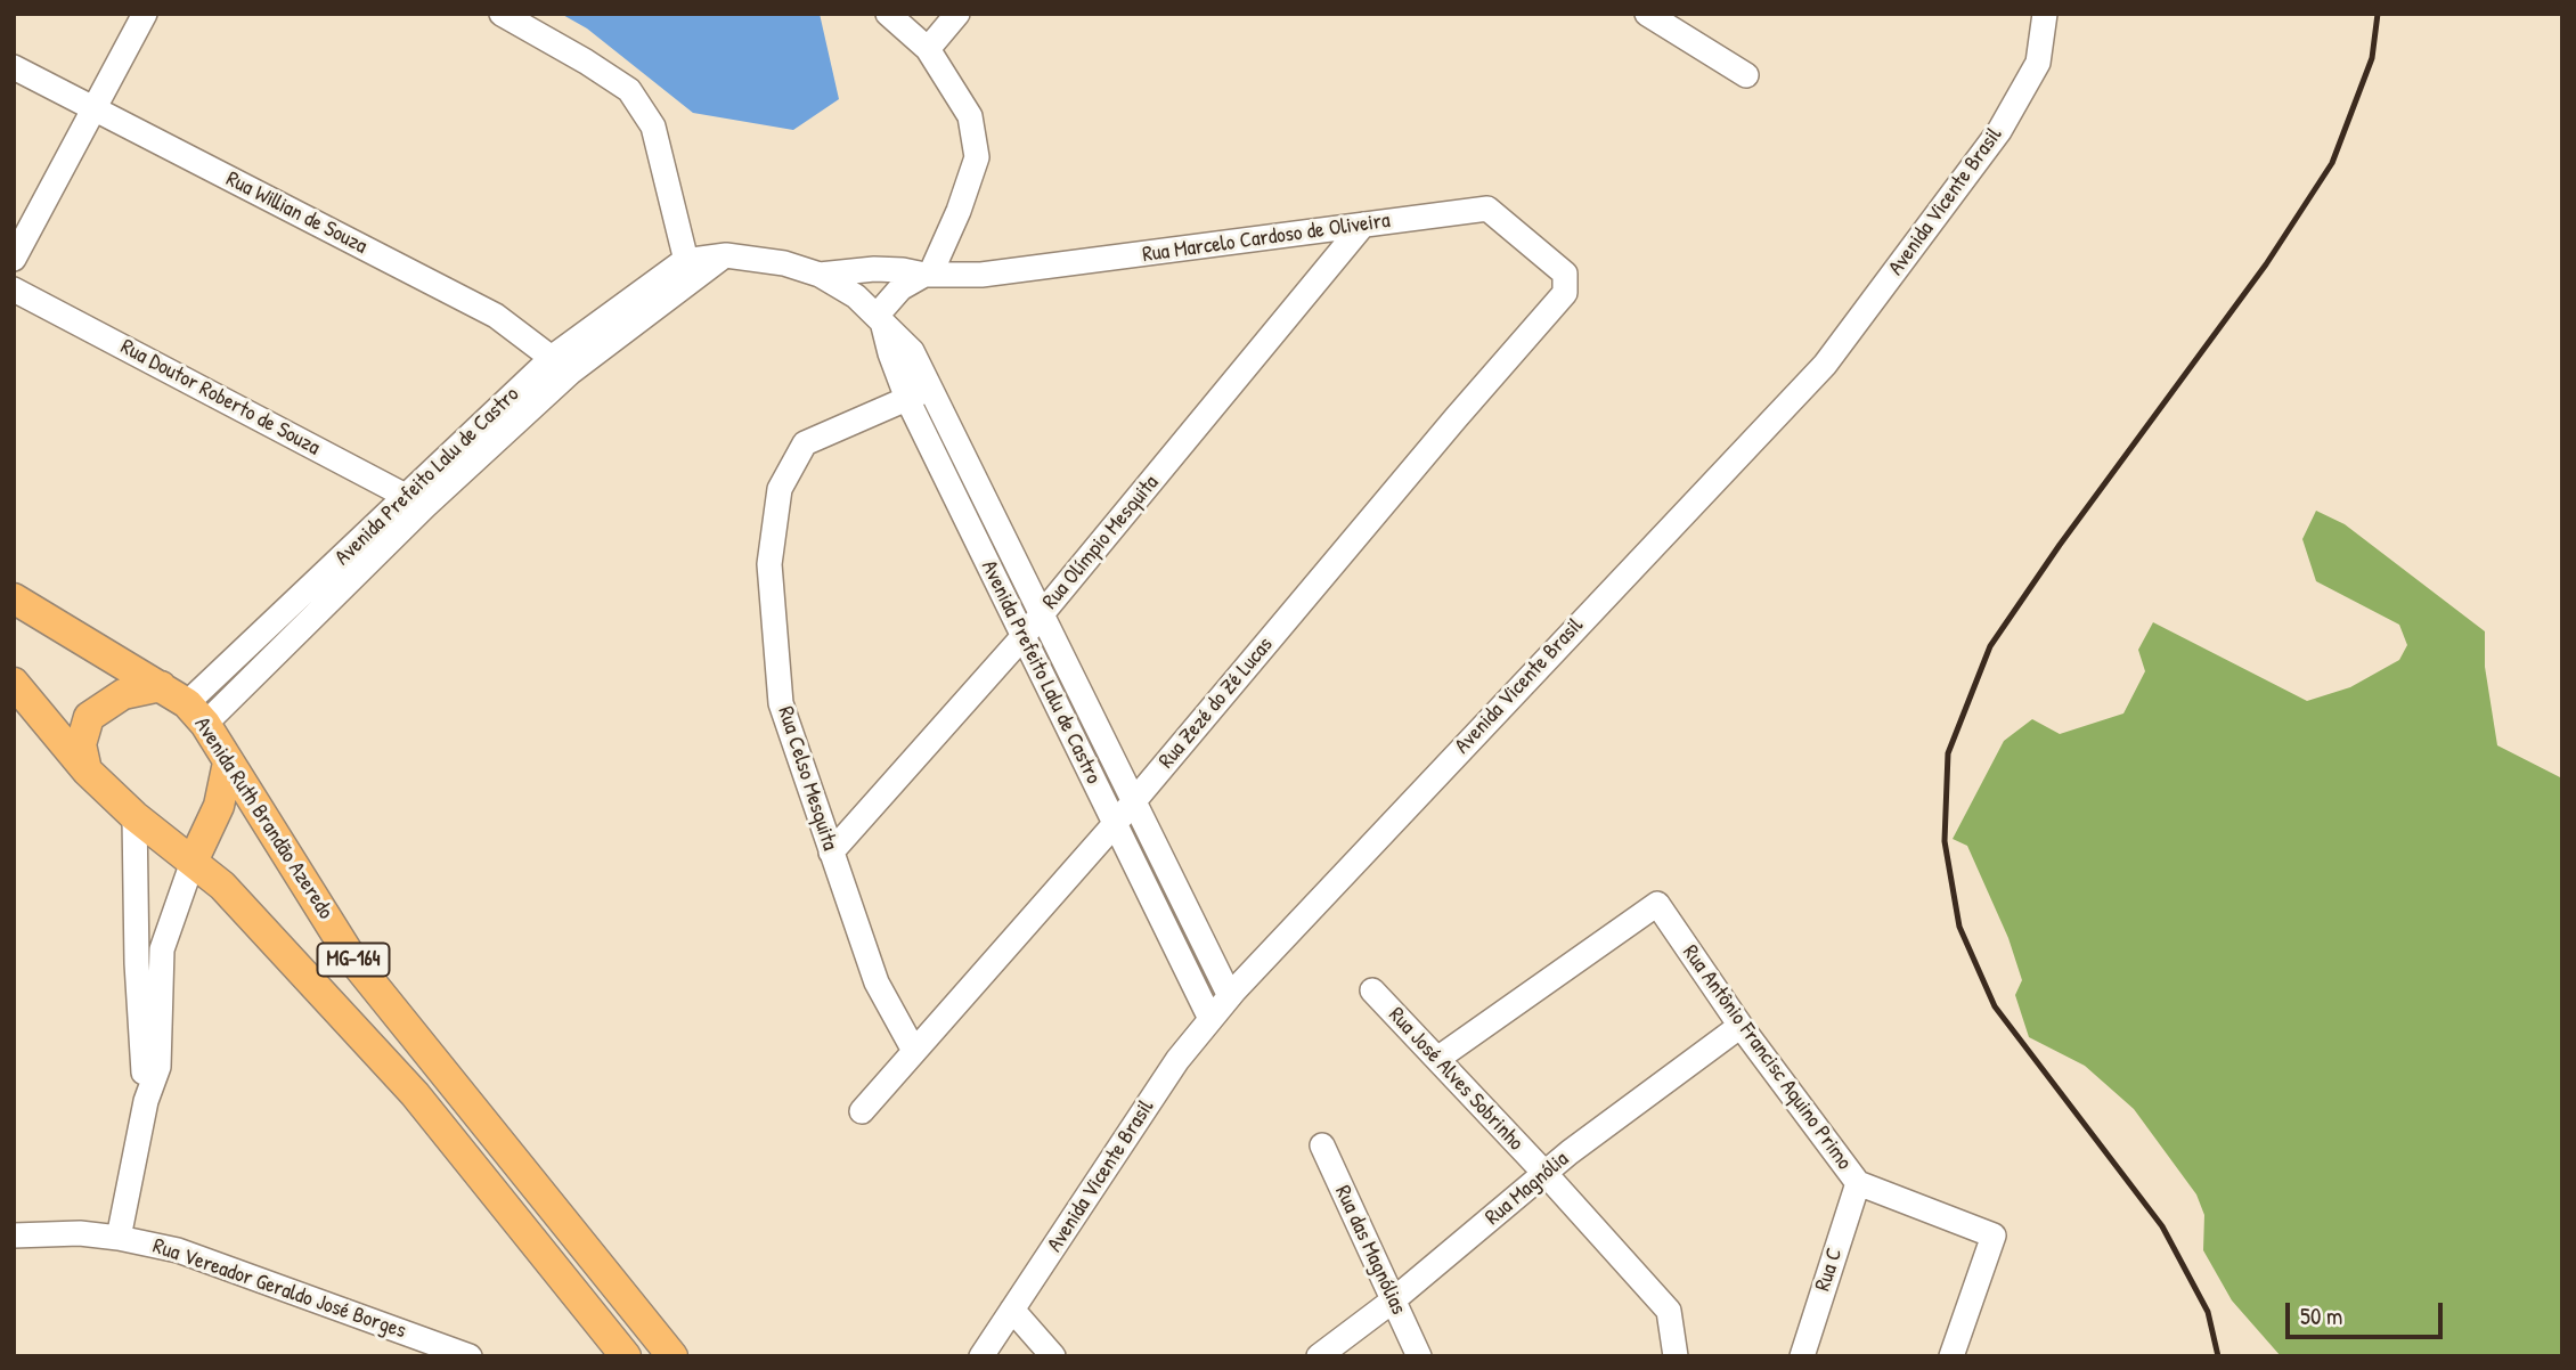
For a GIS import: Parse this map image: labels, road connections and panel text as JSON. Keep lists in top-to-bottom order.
{
  "streets": {
    "main road": ["Avenida Ruth Brandão Azeredo", "MG-164"],
    "street": [
      "Avenida Vicente Brasil",
      "Rua Willian de Souza",
      "Rua Marcelo Cardoso de Oliveira",
      "Rua Doutor Roberto de Souza",
      "Avenida Prefeito Lalu de Castro",
      "Rua Olímpio Mesquita",
      "Rua Zezé do Zé Lucas",
      "Rua Celso Mesquita",
      "Rua Antônio Francisc Aquino Primo",
      "Rua José Alves Sobrinho",
      "Rua Magnólia",
      "Rua das Magnólias",
      "Rua C",
      "Rua Vereador Geraldo José Borges"
    ]
  },
  "crossings": [
    ["Avenida Vicente Brasil", "Avenida Prefeito Lalu de Castro"],
    ["Rua Willian de Souza", "Avenida Prefeito Lalu de Castro"],
    ["Rua Marcelo Cardoso de Oliveira", "Avenida Prefeito Lalu de Castro"],
    ["Rua Marcelo Cardoso de Oliveira", "Rua Olímpio Mesquita"],
    ["Rua Marcelo Cardoso de Oliveira", "Rua Zezé do Zé Lucas"],
    ["Rua Doutor Roberto de Souza", "Avenida Prefeito Lalu de Castro"],
    ["Avenida Prefeito Lalu de Castro", "Rua Olímpio Mesquita"],
    ["Avenida Prefeito Lalu de Castro", "Rua Zezé do Zé Lucas"],
    ["Avenida Prefeito Lalu de Castro", "Rua Celso Mesquita"],
    ["Avenida Prefeito Lalu de Castro", "Avenida Ruth Brandão Azeredo"],
    ["Rua Olímpio Mesquita", "Rua Celso Mesquita"],
    ["Rua Zezé do Zé Lucas", "Rua Celso Mesquita"],
    ["Rua Antônio Francisc Aquino Primo", "Rua José Alves Sobrinho"],
    ["Rua Antônio Francisc Aquino Primo", "Rua Magnólia"],
    ["Rua Antônio Francisc Aquino Primo", "Rua C"],
    ["Rua José Alves Sobrinho", "Rua Magnólia"],
    ["Rua Magnólia", "Rua das Magnólias"]
  ],
  "scale_bar": "50 m"
}
